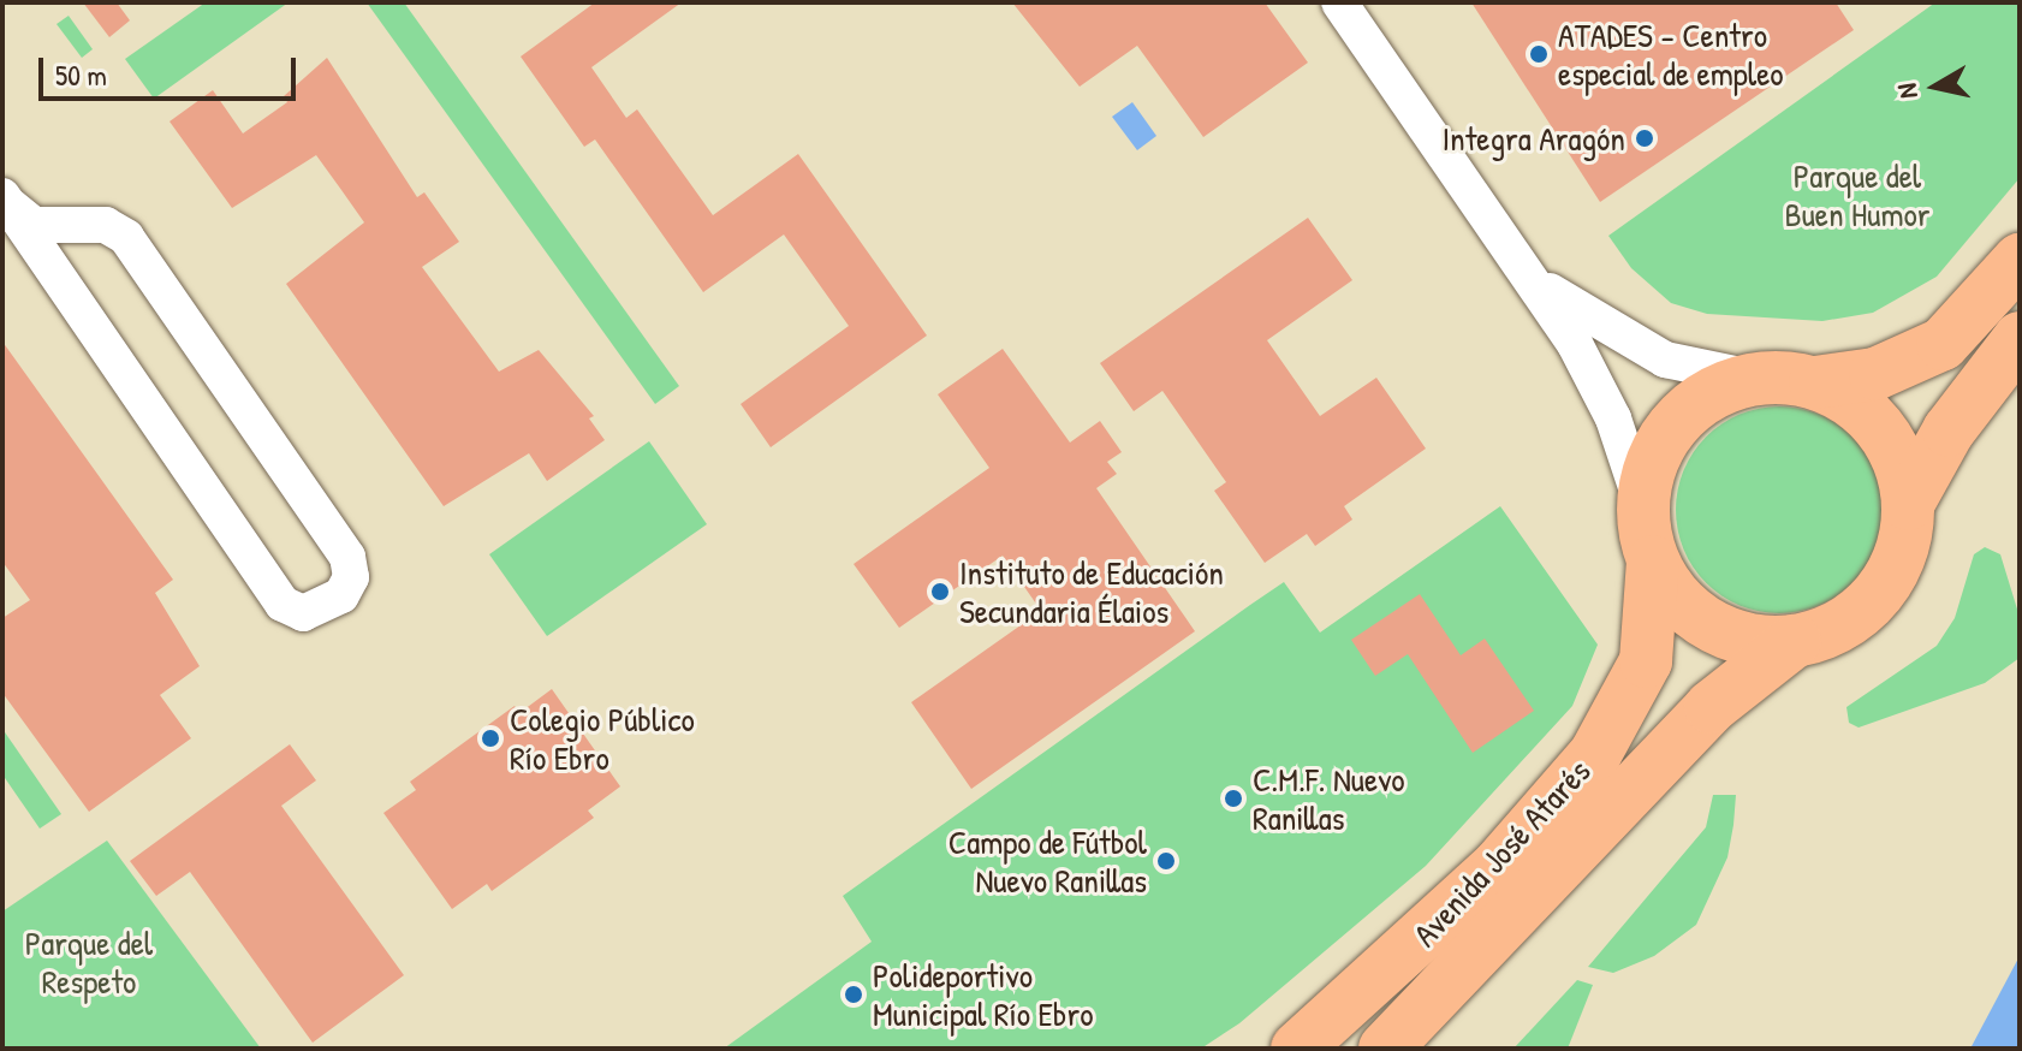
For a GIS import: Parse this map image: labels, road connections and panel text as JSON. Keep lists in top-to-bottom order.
{
  "streets": {
    "main road": ["Avenida José Atarés"]
  },
  "parks": ["Parque del Buen Humor", "Parque del Respeto"],
  "places": [
    "ATADES - Centro especial de empleo",
    "Integra Aragón",
    "Instituto de Educación Secundaria Élaios",
    "Colegio Público Río Ebro",
    "C.M.F. Nuevo Ranillas",
    "Campo de Fútbol Nuevo Ranillas",
    "Polideportivo Municipal Río Ebro"
  ],
  "scale_bar": "50 m",
  "north": "left"
}
